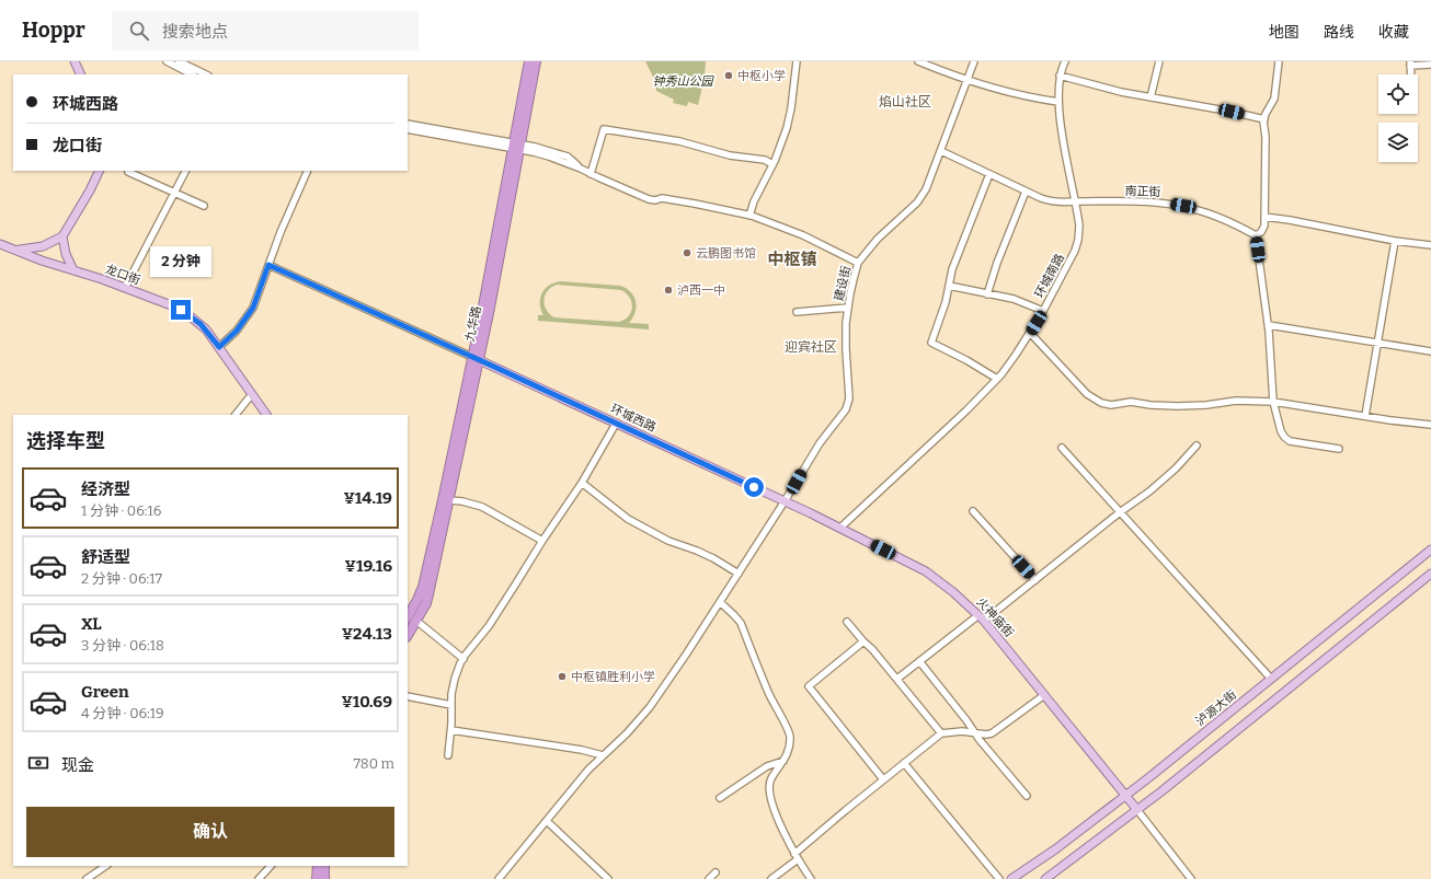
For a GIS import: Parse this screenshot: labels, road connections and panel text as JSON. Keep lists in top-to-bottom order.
{
  "streets": {
    "highway": ["九华路"],
    "main road": [
      "龙口街",
      "环城西路",
      "火神庙街",
      "泸源大街"
    ],
    "street": ["南正街", "环城南路", "建设街"]
  },
  "crossings": [
    ["南正街", "环城南路"],
    ["南正街", "建设街"],
    ["环城南路", "火神庙街"],
    ["建设街", "环城西路"],
    ["建设街", "火神庙街"],
    ["九华路", "环城西路"],
    ["环城西路", "火神庙街"],
    ["火神庙街", "泸源大街"]
  ],
  "districts": ["焰山社区", "中枢镇", "迎宾社区"],
  "parks": ["钟秀山公园"],
  "places": [
    "中枢小学",
    "云鹏图书馆",
    "泸西一中",
    "中枢镇胜利小学"
  ],
  "page": {
    "header": "Hoppr",
    "search": "搜索地点",
    "nav": ["地图", "路线", "收藏"],
    "banner": ["环城西路", "龙口街"],
    "bubble": "2 分钟",
    "heading": "选择车型",
    "list": [
      {
        "name": "经济型",
        "note": "1 分钟 · 06:16",
        "value": "¥14.19"
      },
      {
        "name": "舒适型",
        "note": "2 分钟 · 06:17",
        "value": "¥19.16"
      },
      {
        "name": "XL",
        "note": "3 分钟 · 06:18",
        "value": "¥24.13"
      },
      {
        "name": "Green",
        "note": "4 分钟 · 06:19",
        "value": "¥10.69"
      }
    ],
    "pay": ["现金", "780 m"],
    "buttons": "确认"
  }
}
